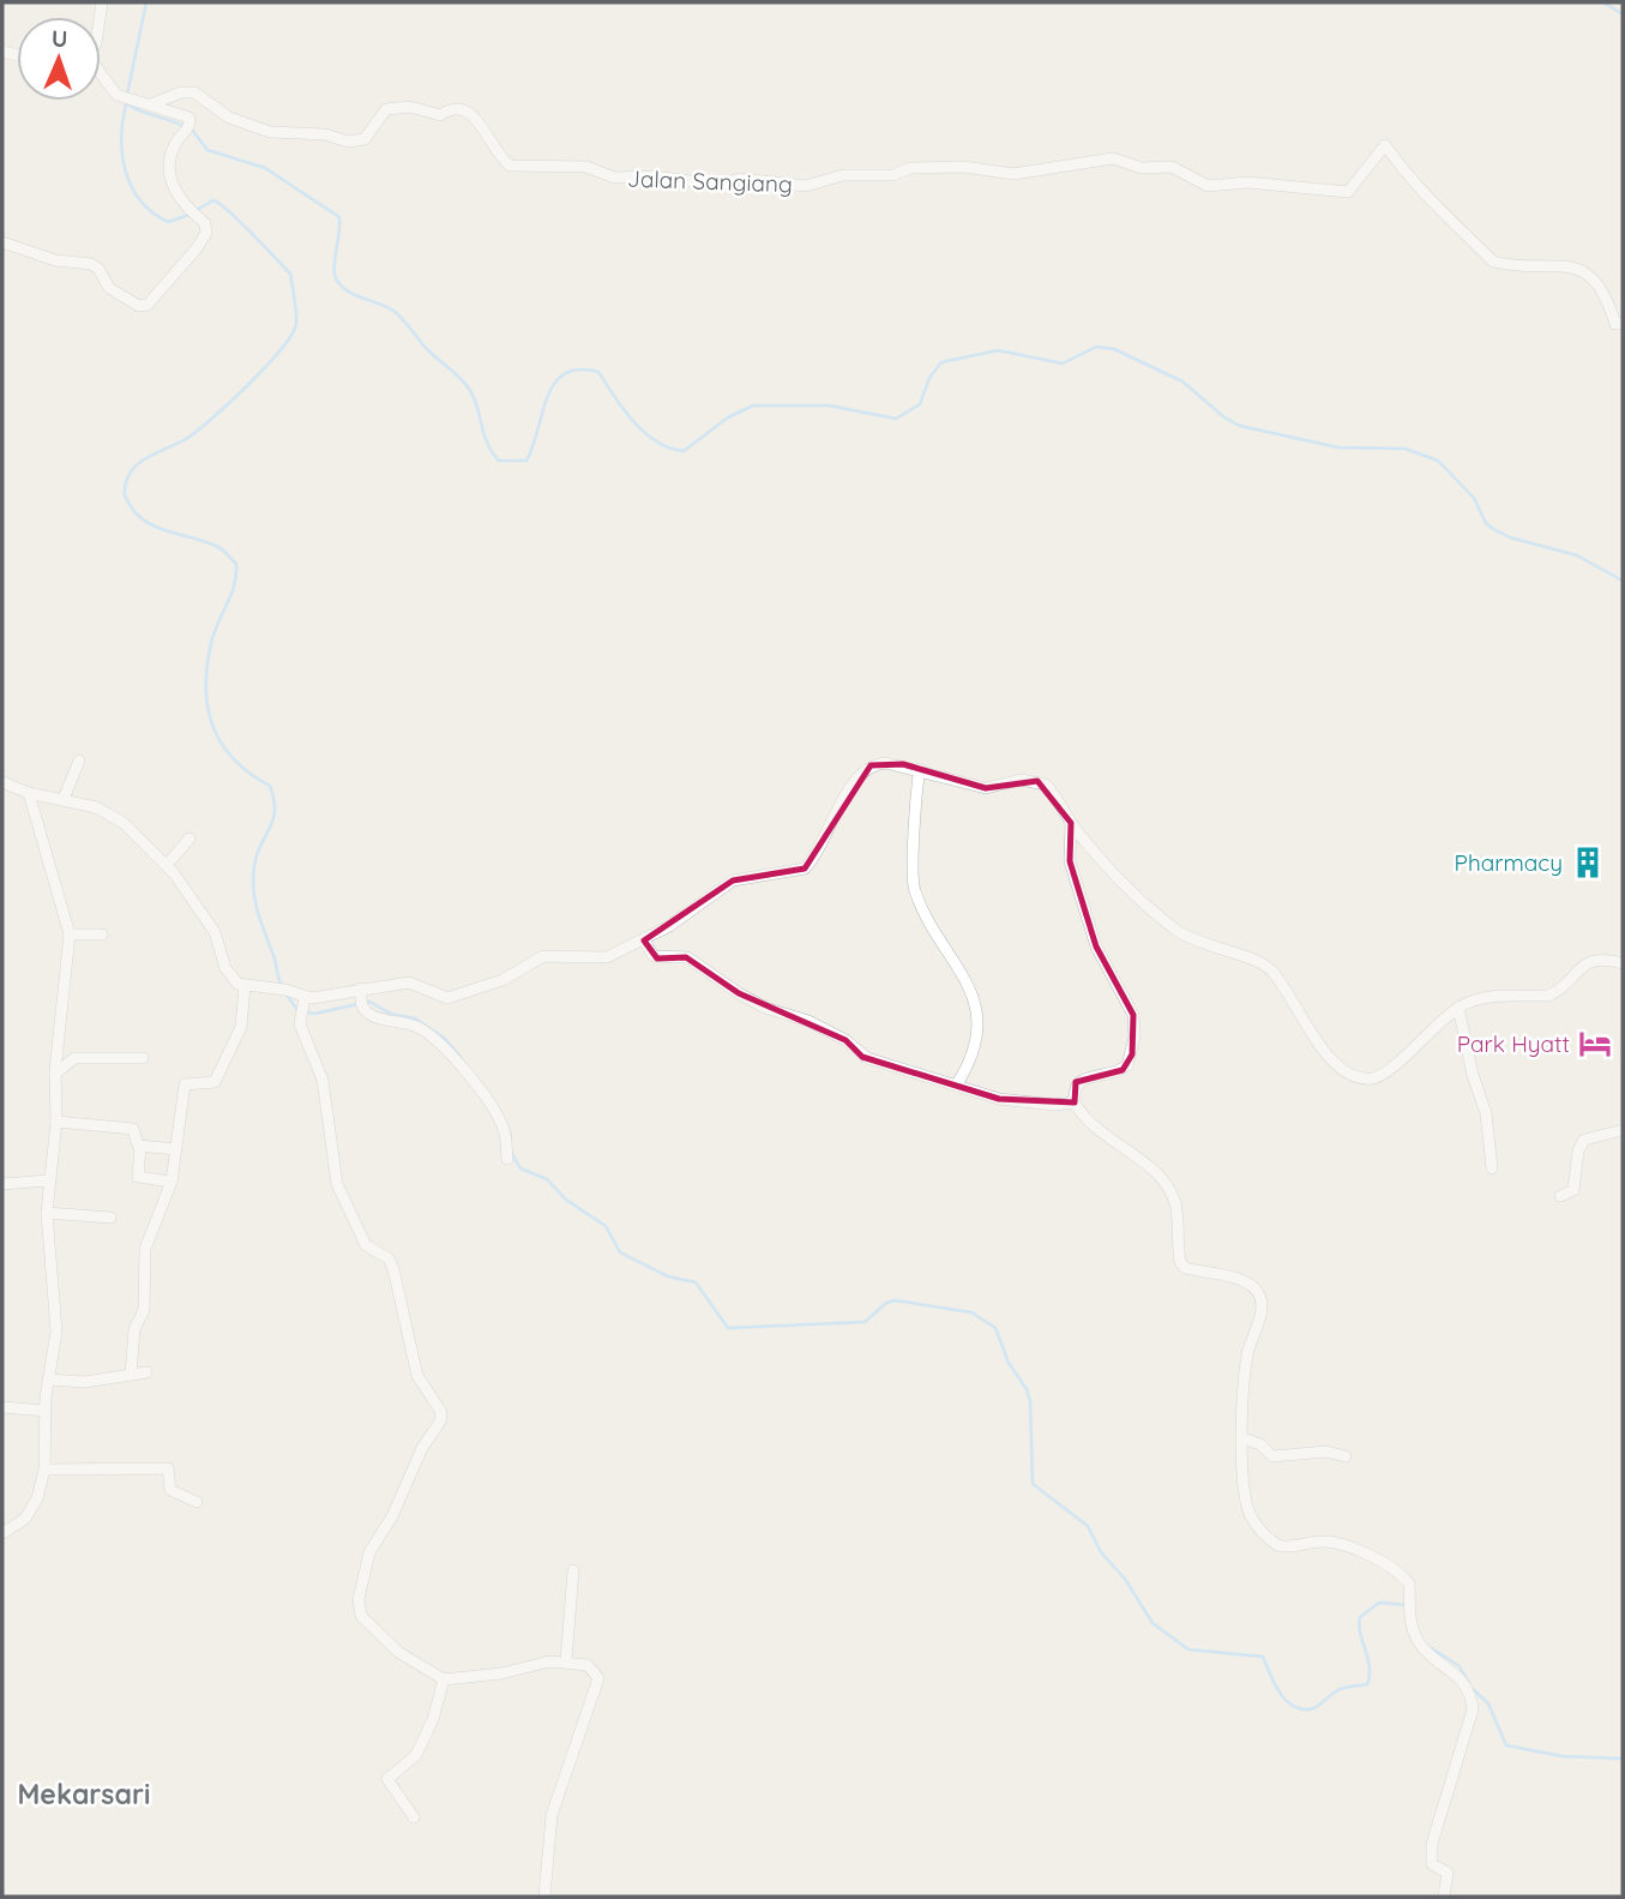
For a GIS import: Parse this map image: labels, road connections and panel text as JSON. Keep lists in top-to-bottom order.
{
  "streets": {
    "street": ["Jalan Sangiang"]
  },
  "districts": ["Mekarsari"],
  "places": {
    "building": ["Pharmacy"],
    "hotel": ["Park Hyatt"]
  },
  "north": "top"
}
